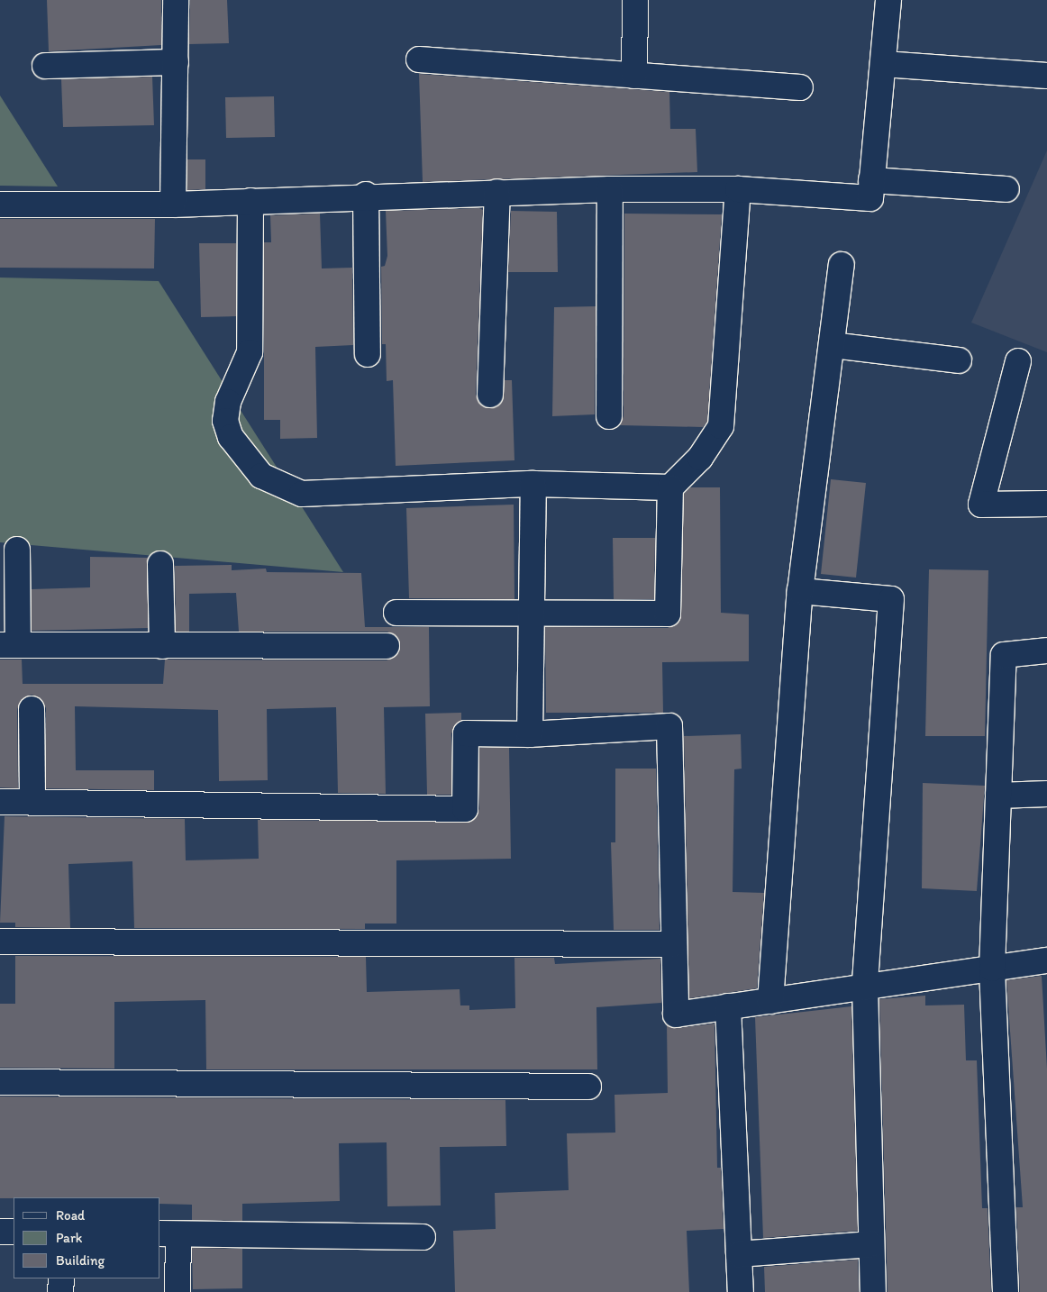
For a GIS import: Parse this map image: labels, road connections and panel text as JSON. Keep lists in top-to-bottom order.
{
  "legend": ["Road", "Park", "Building"]
}
